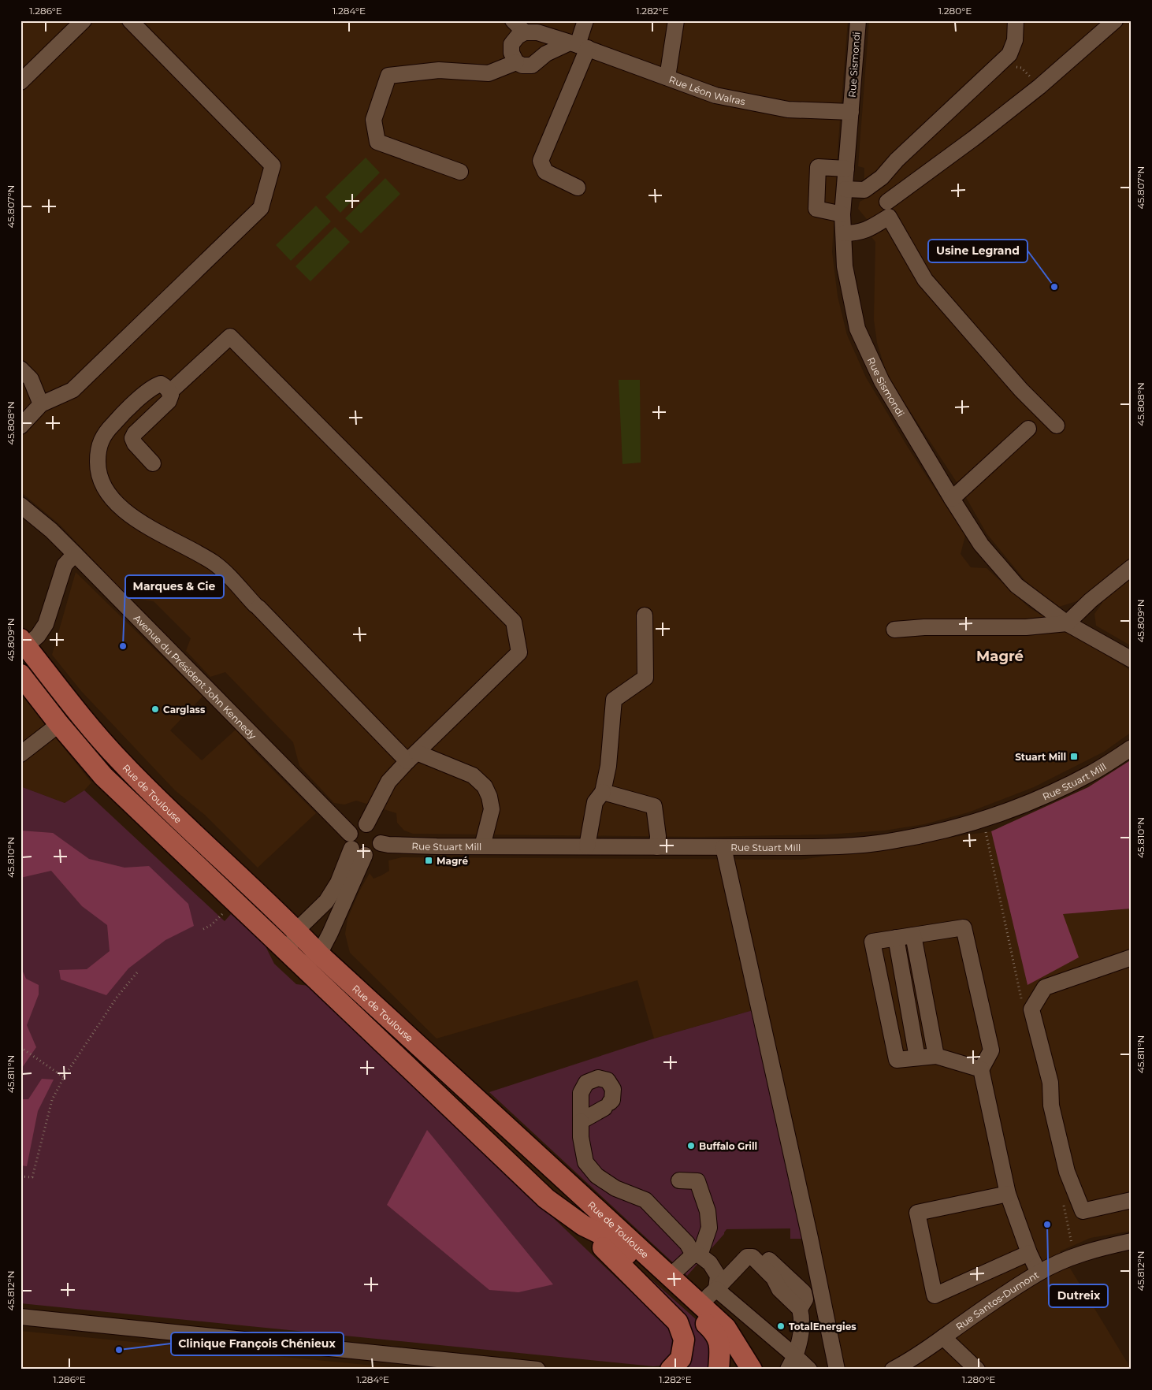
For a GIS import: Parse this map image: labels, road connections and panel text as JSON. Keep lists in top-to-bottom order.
{
  "streets": {
    "main road": ["Rue de Toulouse"],
    "street": [
      "Rue Sismondi",
      "Rue Léon Walras",
      "Avenue du Président John Kennedy",
      "Rue Stuart Mill",
      "Rue Santos-Dumont"
    ]
  },
  "crossings": [
    ["Rue Sismondi", "Rue Léon Walras"],
    ["Avenue du Président John Kennedy", "Rue Stuart Mill"]
  ],
  "districts": ["Magré"],
  "places": {
    "other": [
      "Usine Legrand",
      "Marques & Cie",
      "Carglass",
      "Buffalo Grill",
      "Dutreix",
      "TotalEnergies",
      "Clinique François Chénieux"
    ],
    "transit": ["Stuart Mill", "Magré"]
  },
  "coordinates": [
    "1.286°E",
    "1.284°E",
    "1.282°E",
    "1.280°E",
    "45.807°N",
    "45.808°N",
    "45.809°N",
    "45.810°N",
    "45.811°N",
    "45.812°N"
  ]
}
